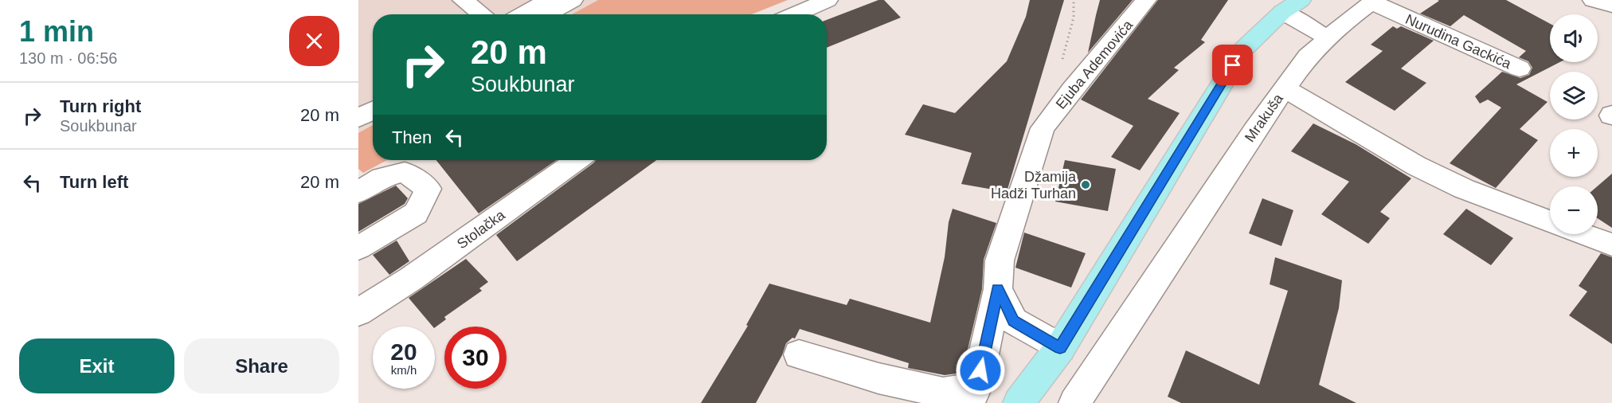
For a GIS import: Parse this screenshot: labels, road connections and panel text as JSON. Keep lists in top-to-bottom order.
{
  "streets": {
    "street": [
      "Nurudina Gackića",
      "Ejuba Ademovića",
      "Mrakuša",
      "Stolačka"
    ]
  },
  "crossings": [
    ["Nurudina Gackića", "Mrakuša"]
  ],
  "places": ["Džamija Hadži Turhan"],
  "page": {
    "heading": ["1 min", "130 m · 06:56"],
    "map_buttons": ["+", "−"],
    "turn": ["20 m", "Soukbunar"],
    "list": [
      {
        "name": "Turn right",
        "note": "Soukbunar",
        "value": "20 m"
      },
      {
        "name": "Turn left",
        "value": "20 m"
      }
    ],
    "then": "Then",
    "speed": "20 km/h",
    "limit": "30",
    "buttons": ["Exit", "Share"]
  }
}
